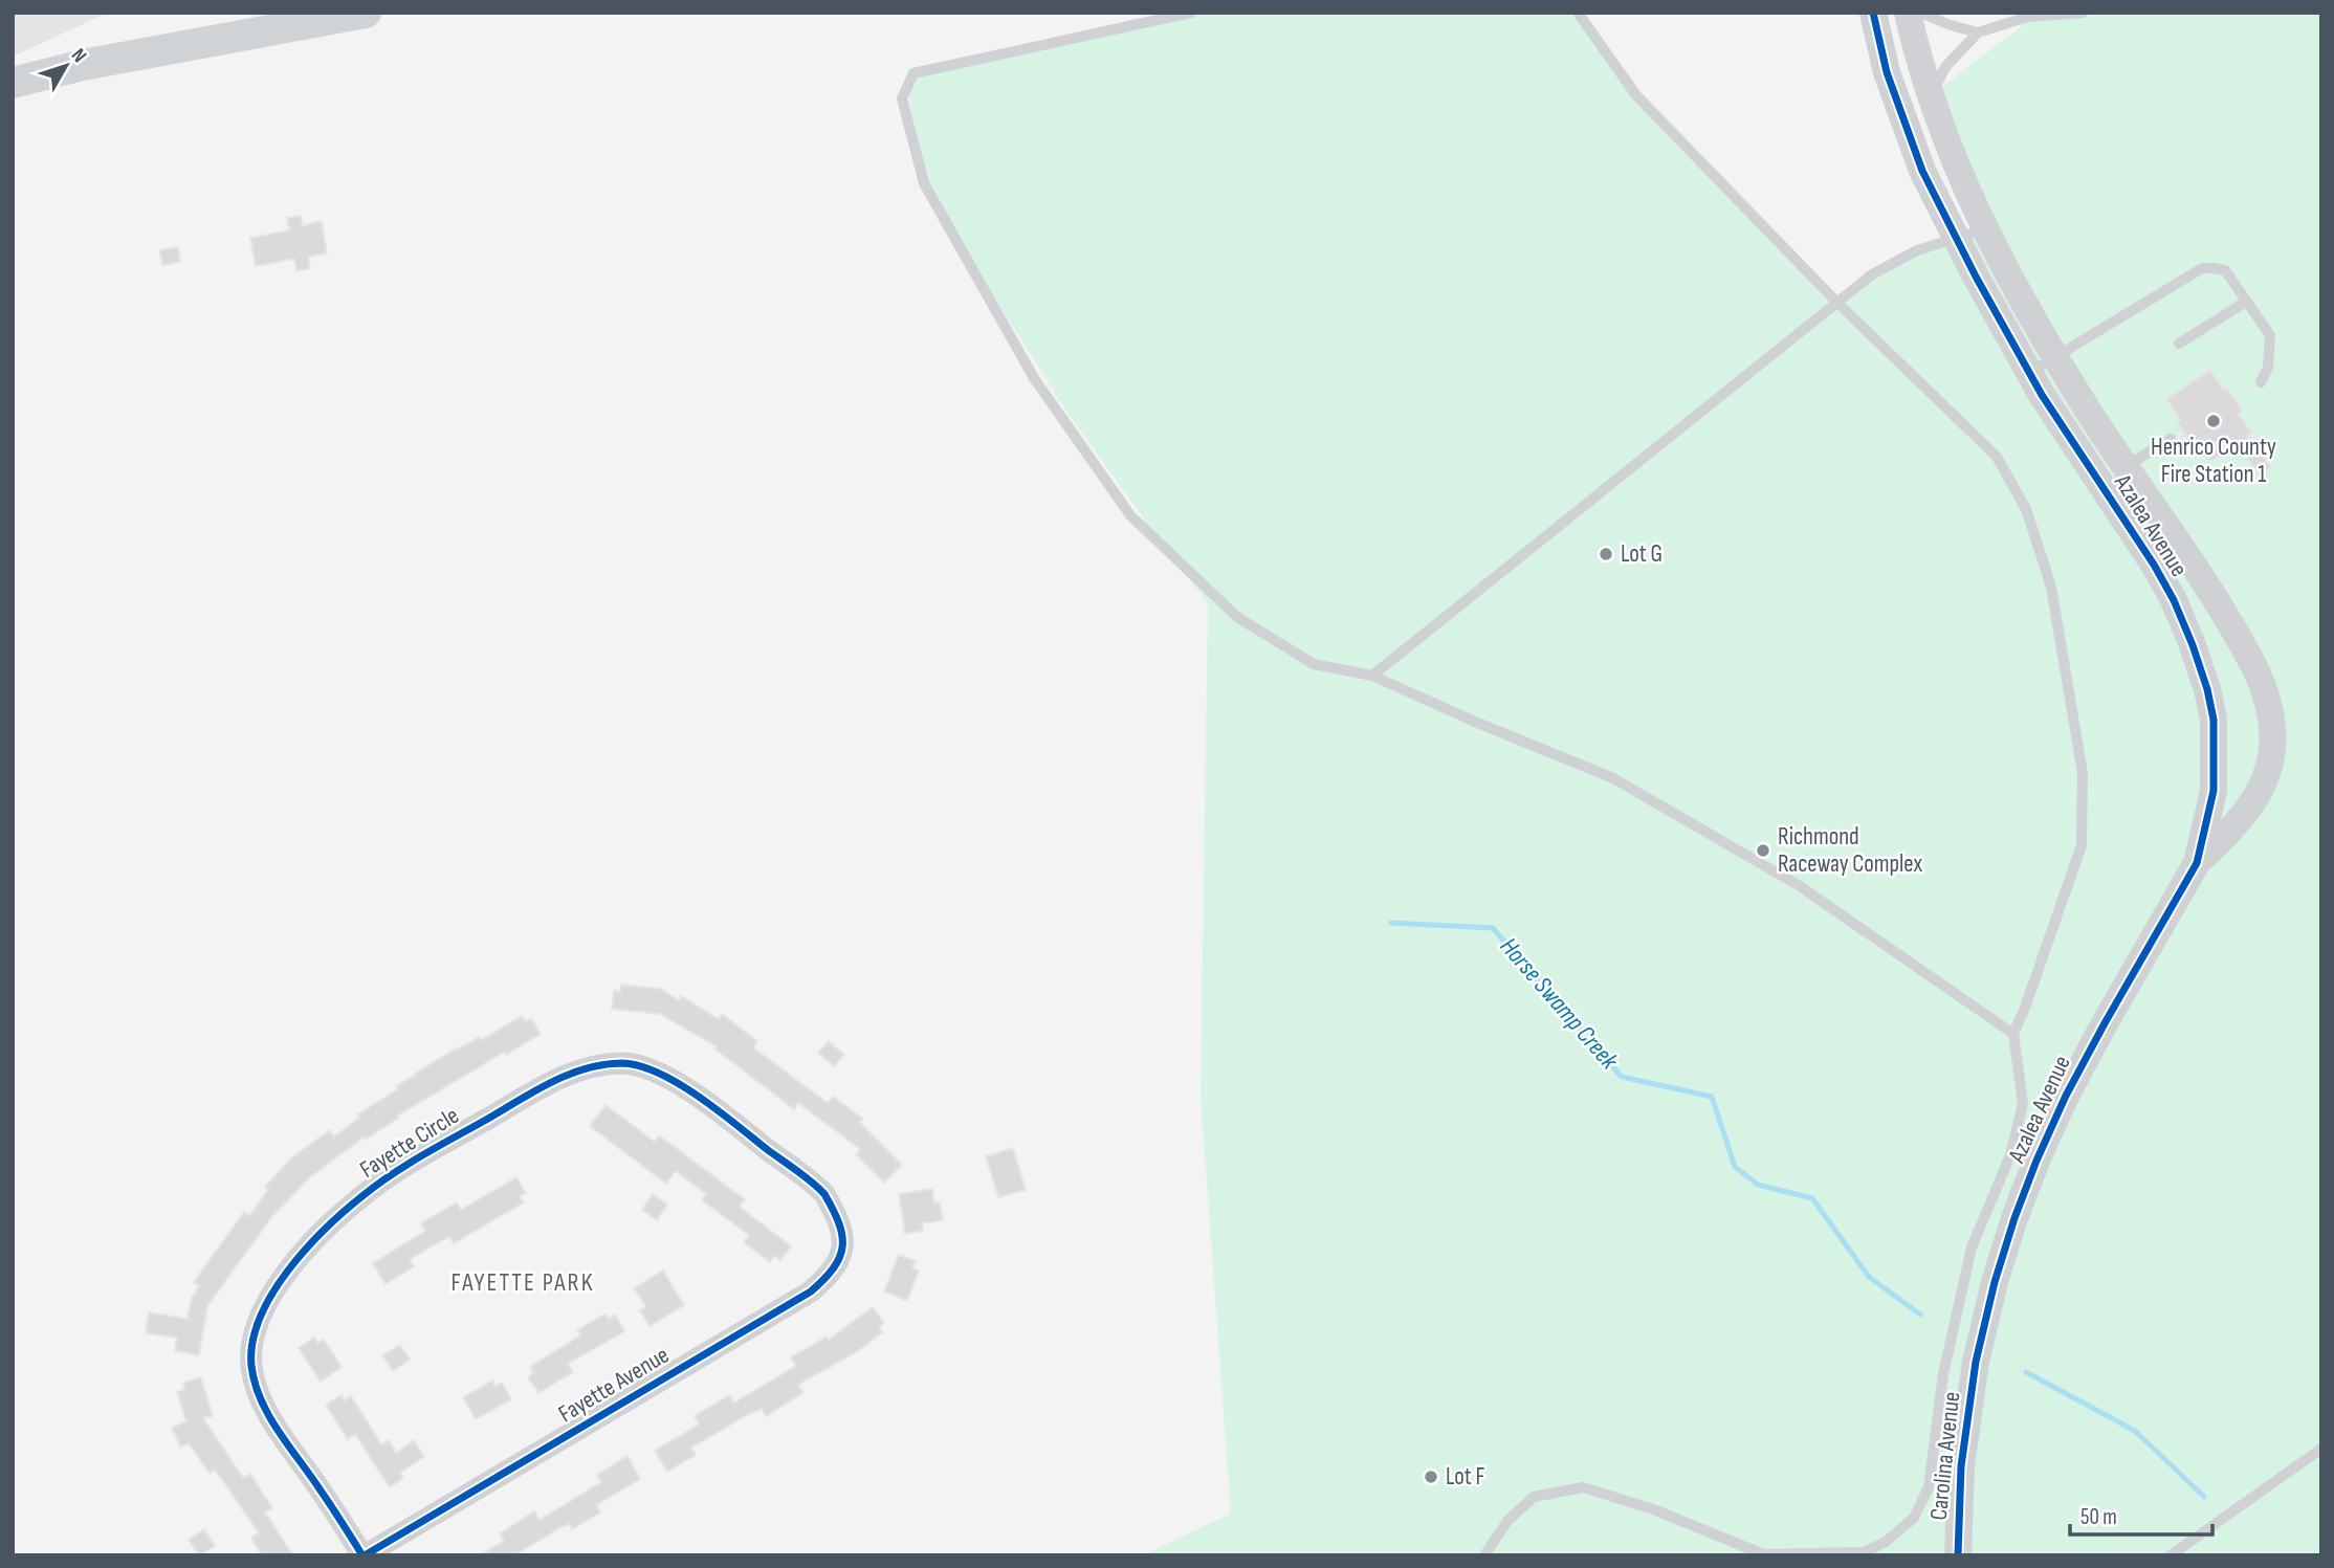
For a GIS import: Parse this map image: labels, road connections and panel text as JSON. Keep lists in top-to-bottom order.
{
  "streets": {
    "street": [
      "Azalea Avenue",
      "Fayette Circle",
      "Fayette Avenue",
      "Carolina Avenue"
    ]
  },
  "crossings": [
    ["Azalea Avenue", "Carolina Avenue"],
    ["Fayette Circle", "Fayette Avenue"]
  ],
  "districts": ["FAYETTE PARK"],
  "water": ["Horse Swamp Creek"],
  "places": [
    "Henrico County Fire Station 1",
    "Lot G",
    "Richmond Raceway Complex",
    "Lot F"
  ],
  "scale_bar": "50 m",
  "north": "top right"
}
